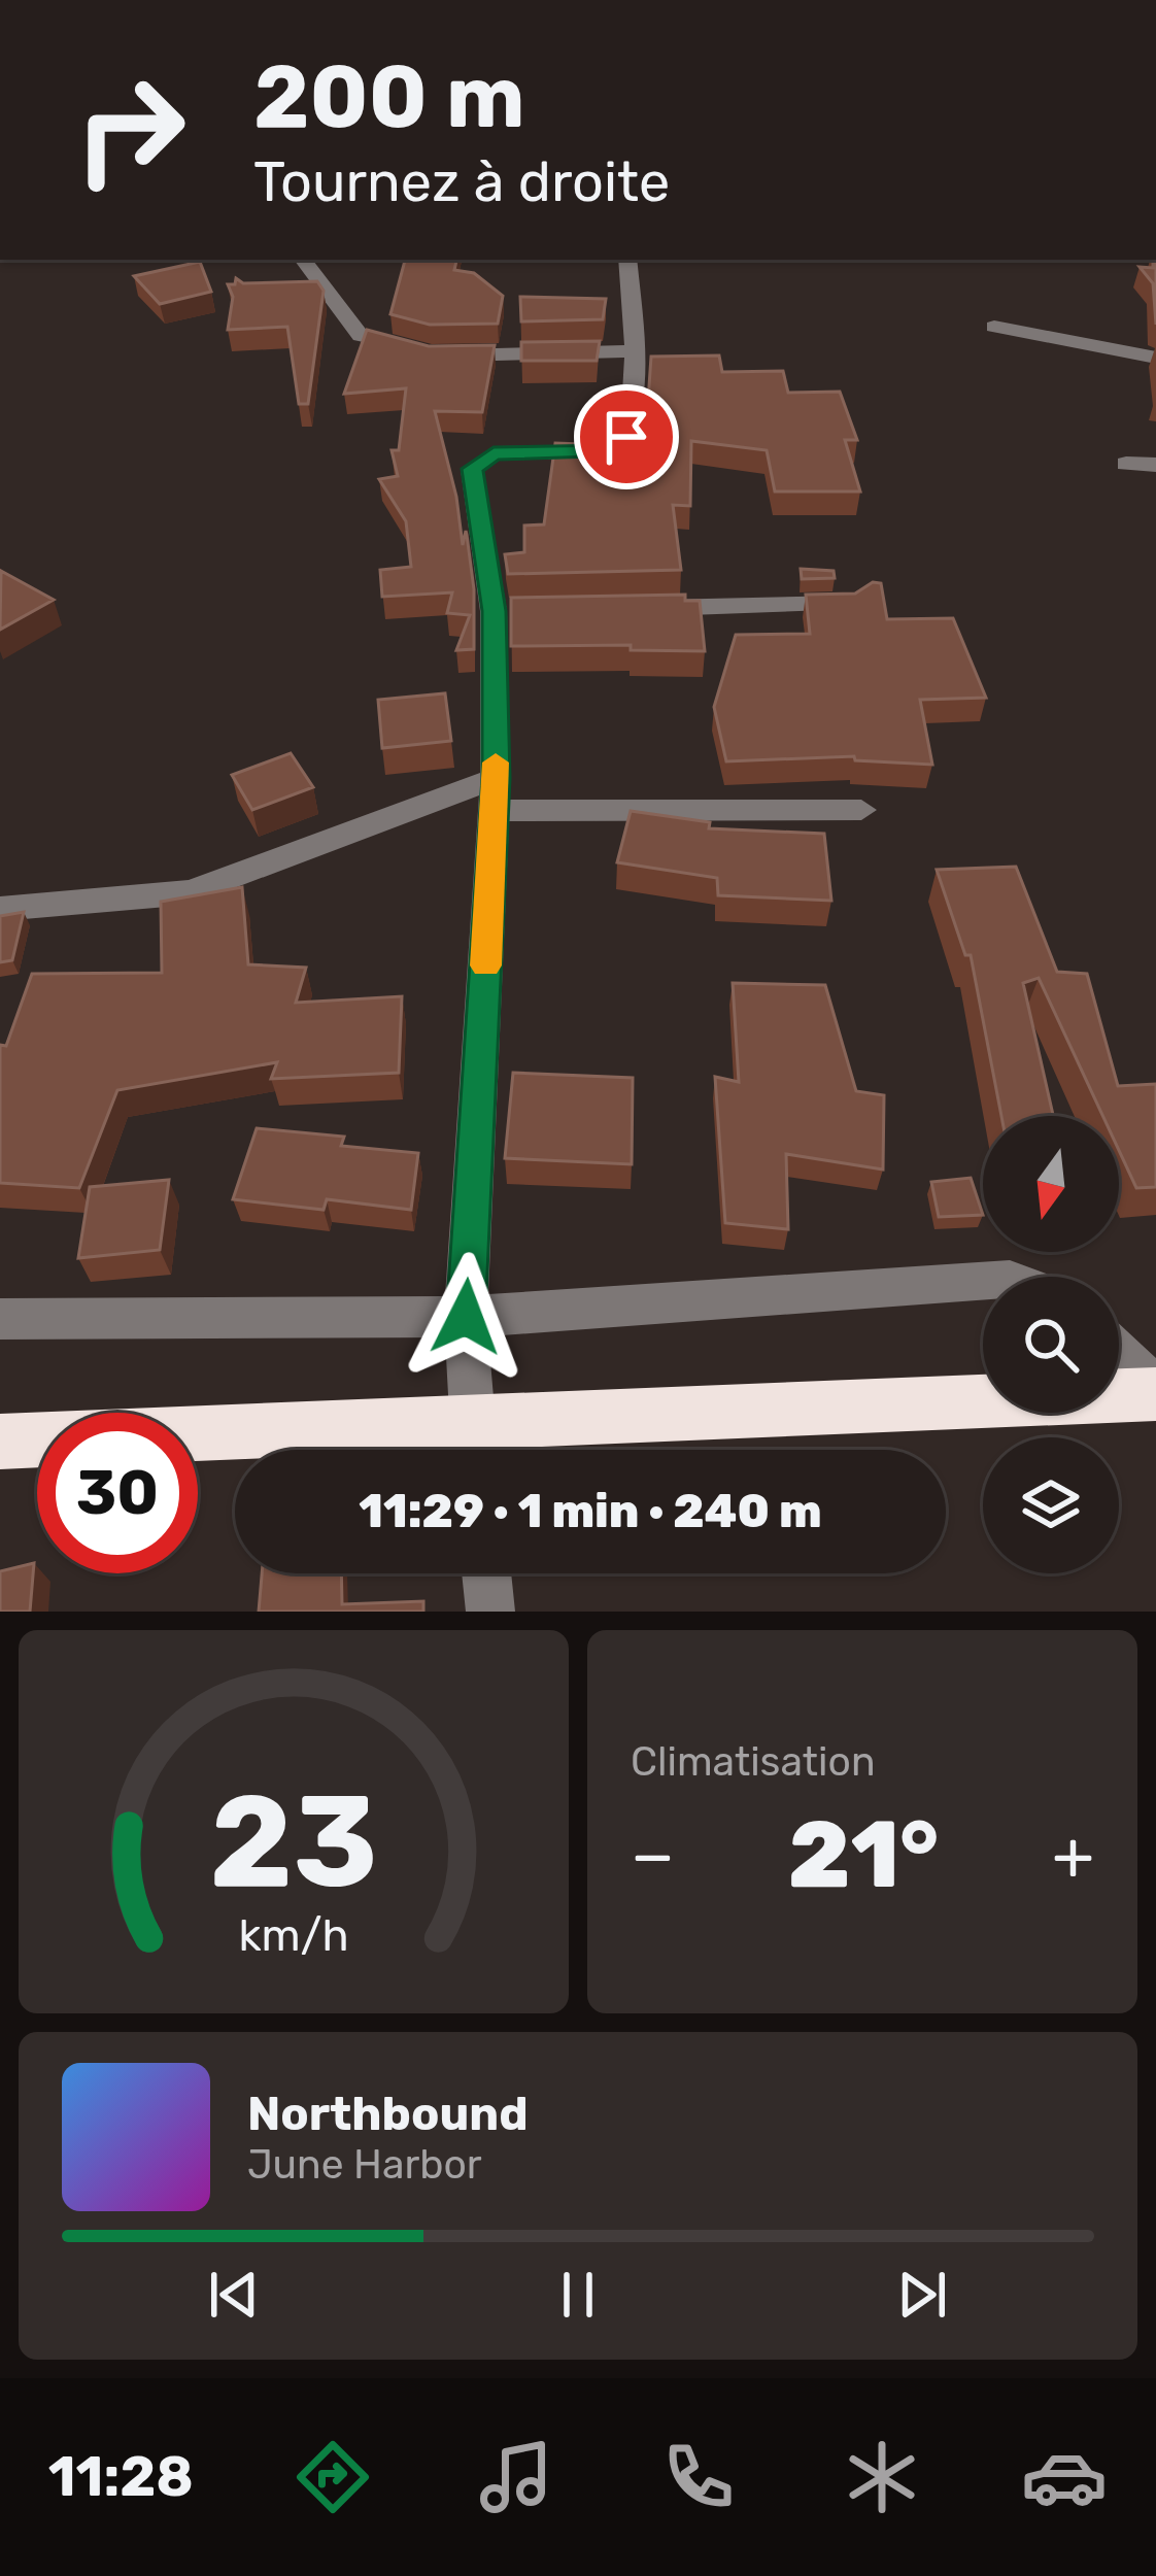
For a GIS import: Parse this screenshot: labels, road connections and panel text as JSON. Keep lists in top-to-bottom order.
{
  "north": "bottom",
  "page": {
    "turn": ["200 m", "Tournez à droite"],
    "limit": "30",
    "trip": "11:29 · 1 min · 240 m",
    "tile": "Climatisation",
    "heat": ["−", "21°", "+"],
    "song": ["Northbound", "June Harbor"],
    "tabs": "11:28",
    "gauge": ["23", "km/h"]
  }
}
